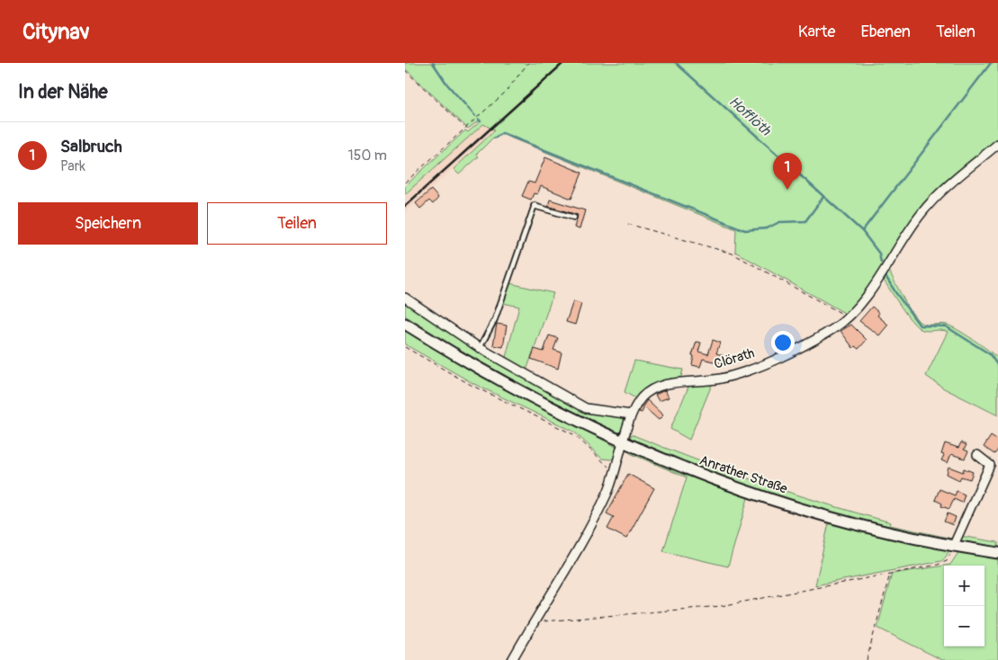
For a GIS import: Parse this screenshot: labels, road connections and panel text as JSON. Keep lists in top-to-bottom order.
{
  "streets": {
    "main road": ["Anrather Straße"],
    "street": ["Clörath"]
  },
  "crossings": [
    ["Clörath", "Anrather Straße"]
  ],
  "water": ["Hofflöth"],
  "page": {
    "header": "Citynav",
    "nav": ["Karte", "Ebenen", "Teilen"],
    "heading": "In der Nähe",
    "list": [
      {
        "mark": "1",
        "name": "Salbruch",
        "note": "Park",
        "value": "150 m"
      }
    ],
    "pins": "1",
    "buttons": ["Speichern", "Teilen"],
    "map_buttons": ["+", "−"]
  }
}
